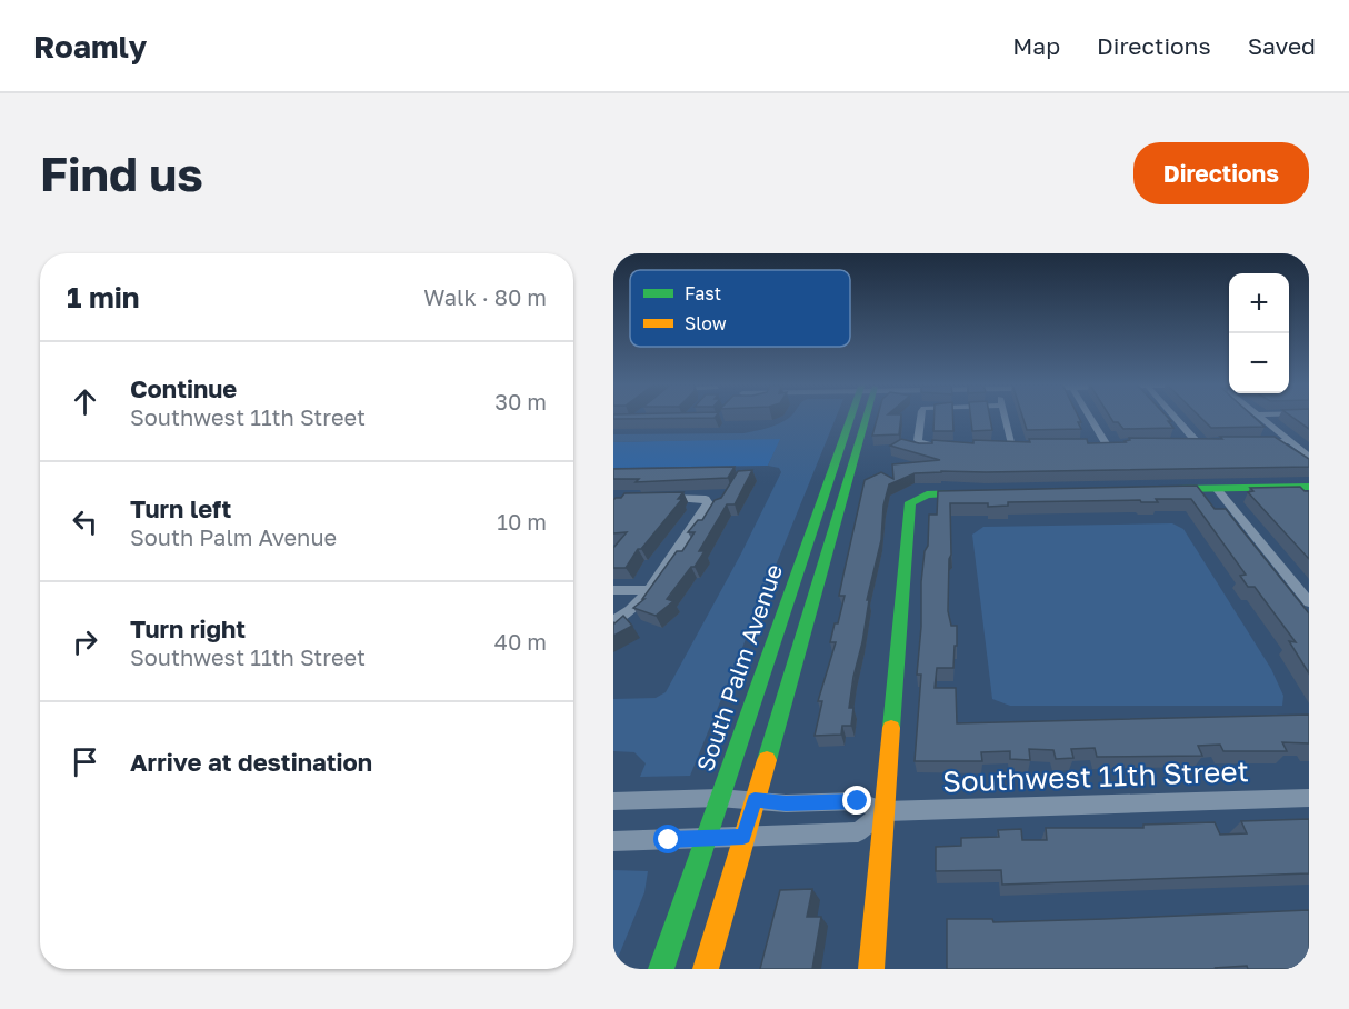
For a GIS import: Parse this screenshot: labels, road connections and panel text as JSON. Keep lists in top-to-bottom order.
{
  "streets": {
    "main road": ["South Palm Avenue"],
    "street": ["Southwest 11th Street"]
  },
  "crossings": [
    ["South Palm Avenue", "Southwest 11th Street"]
  ],
  "legend": ["Fast", "Slow"],
  "page": {
    "header": "Roamly",
    "nav": ["Map", "Directions", "Saved"],
    "buttons": "Directions",
    "title": "Find us",
    "heading": ["1 min", "Walk · 80 m"],
    "map_buttons": ["+", "−"],
    "list": [
      ["Continue", "Southwest 11th Street", "30 m"],
      ["Turn left", "South Palm Avenue", "10 m"],
      ["Turn right", "Southwest 11th Street", "40 m"],
      "Arrive at destination"
    ]
  }
}
